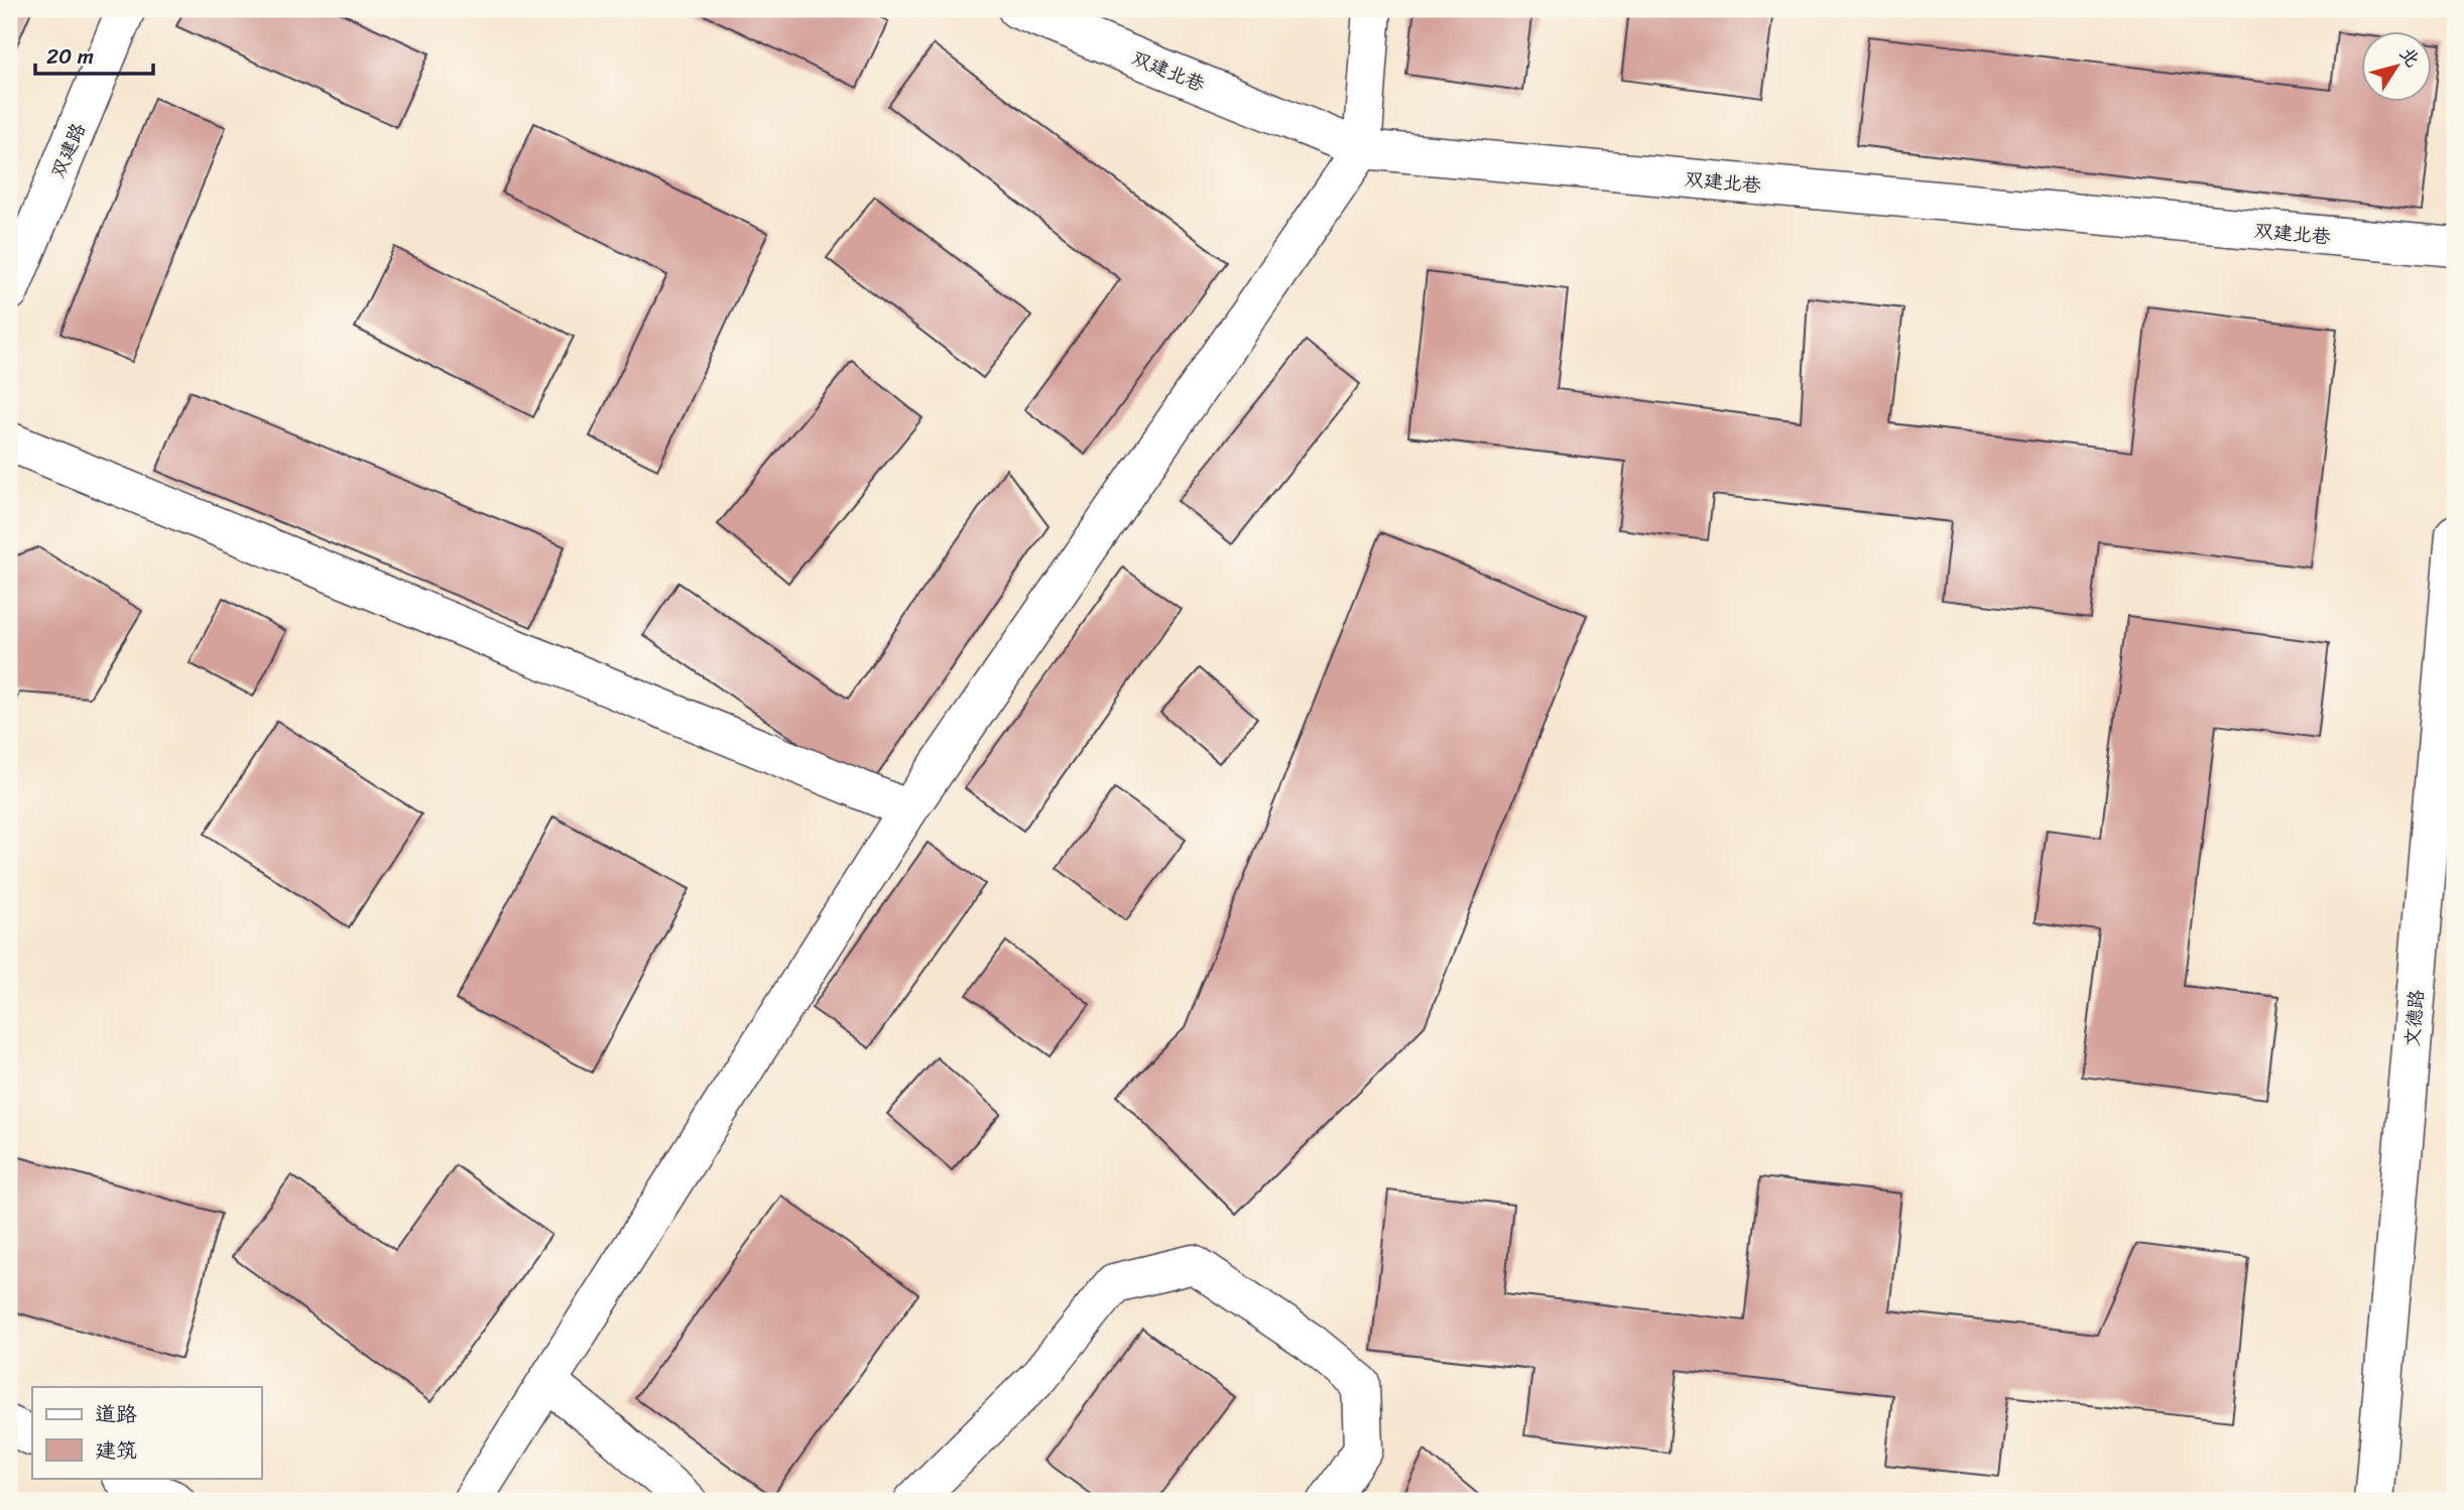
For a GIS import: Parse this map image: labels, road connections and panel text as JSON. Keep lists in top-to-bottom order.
{
  "streets": {
    "street": ["双建北巷", "双建路", "文德路"]
  },
  "legend": ["道路", "建筑"],
  "scale_bar": "20 m",
  "north": "top right"
}
